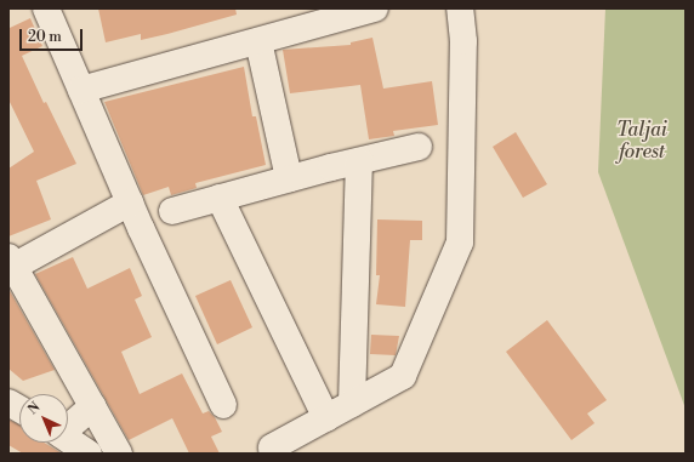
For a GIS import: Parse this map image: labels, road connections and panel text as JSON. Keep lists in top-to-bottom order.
{
  "parks": ["Taljai forest"],
  "scale_bar": "20 m",
  "north": "top left"
}
